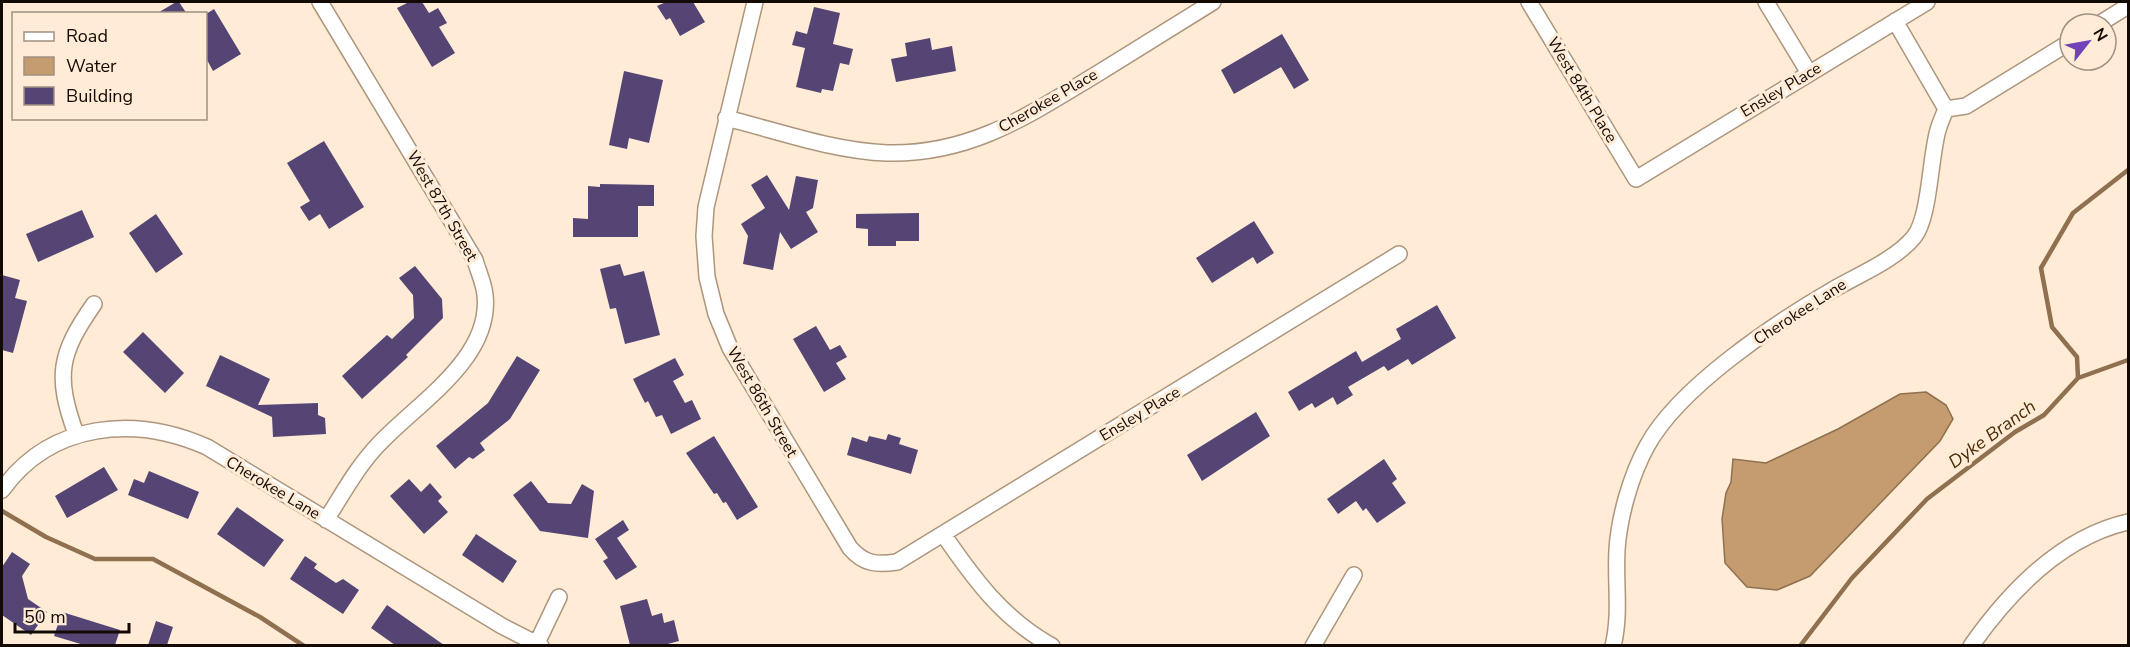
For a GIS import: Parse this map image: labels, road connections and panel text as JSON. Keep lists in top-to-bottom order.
{
  "streets": {
    "street": [
      "West 84th Place",
      "Ensley Place",
      "Cherokee Place",
      "West 87th Street",
      "Cherokee Lane",
      "West 86th Street"
    ]
  },
  "crossings": [
    ["West 84th Place", "Ensley Place"],
    ["Ensley Place", "West 86th Street"],
    ["Cherokee Place", "West 86th Street"],
    ["West 87th Street", "Cherokee Lane"]
  ],
  "water": ["Dyke Branch"],
  "legend": ["Road", "Water", "Building"],
  "scale_bar": "50 m",
  "north": "top right"
}
